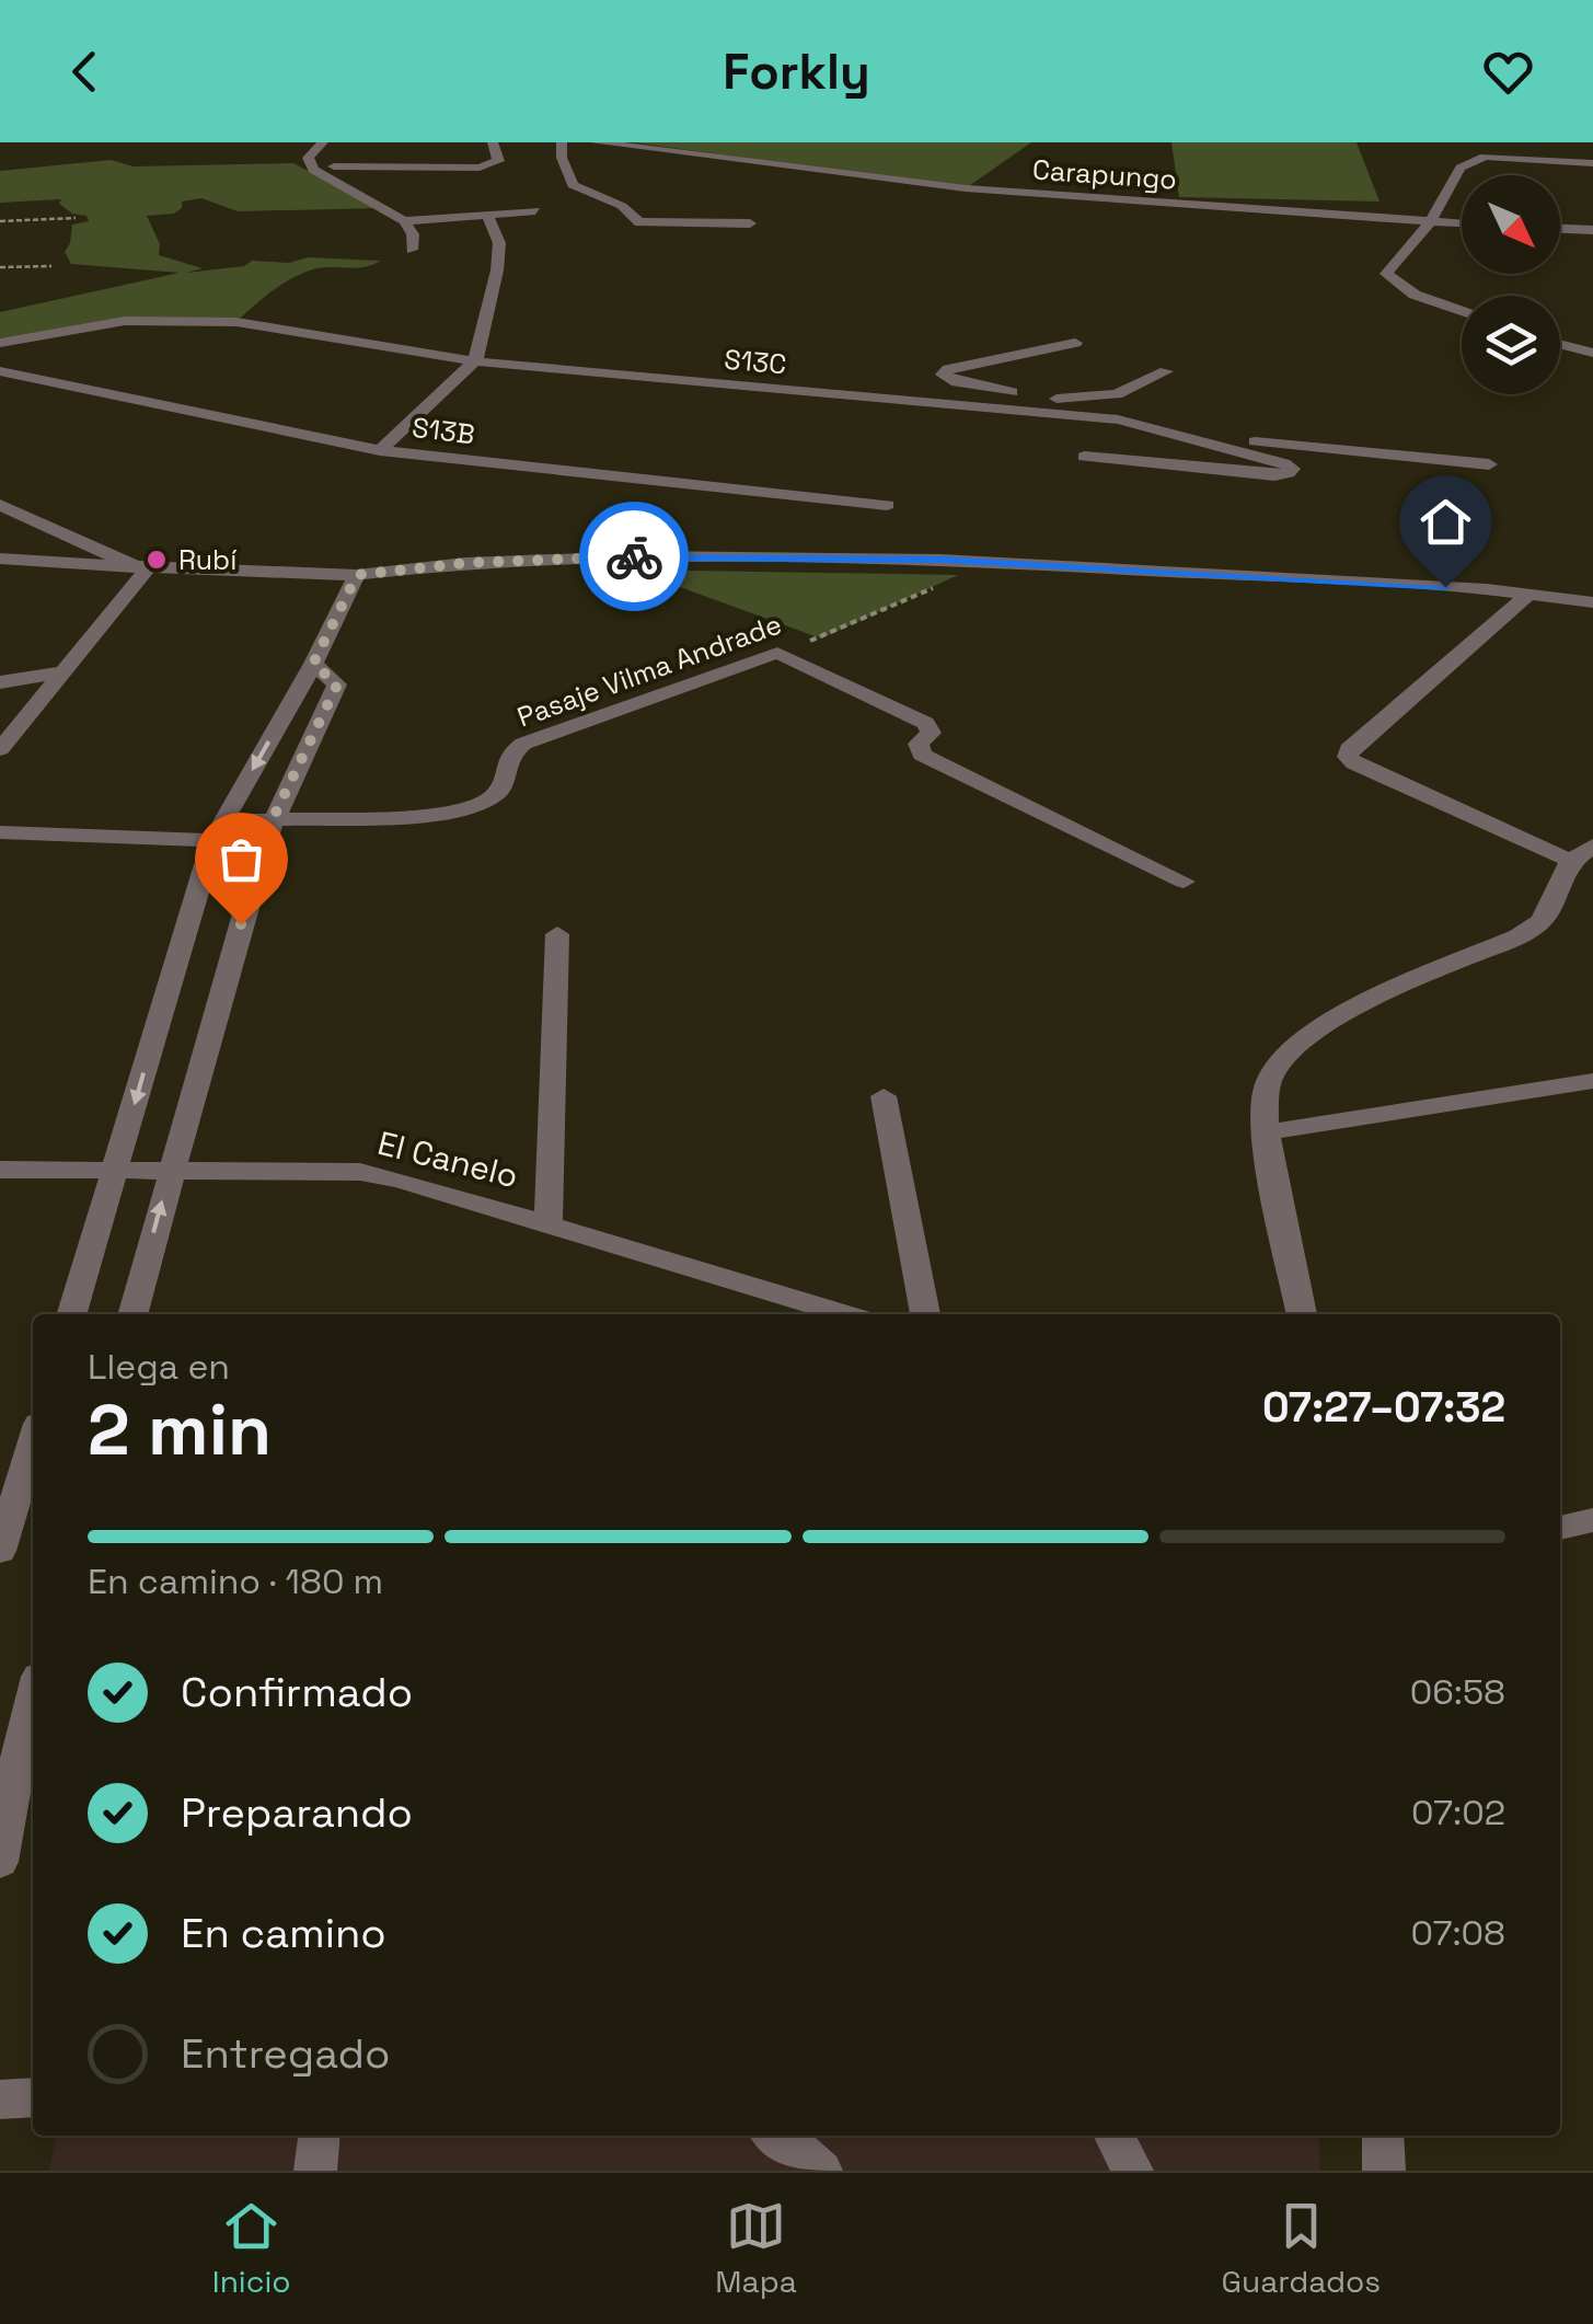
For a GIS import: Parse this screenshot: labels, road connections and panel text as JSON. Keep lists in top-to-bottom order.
{
  "streets": {
    "street": [
      "Carapungo",
      "S13C",
      "S13B",
      "Pasaje Vilma Andrade",
      "El Canelo"
    ]
  },
  "places": ["Rubí"],
  "north": "bottom right",
  "page": {
    "header": "Forkly",
    "heading": ["2 min", "Llega en", "07:27–07:32"],
    "bar": "En camino · 180 m",
    "list": [
      ["Confirmado", "06:58"],
      ["Preparando", "07:02"],
      ["En camino", "07:08"],
      "Entregado"
    ],
    "tabs": ["Inicio", "Mapa", "Guardados"]
  }
}
